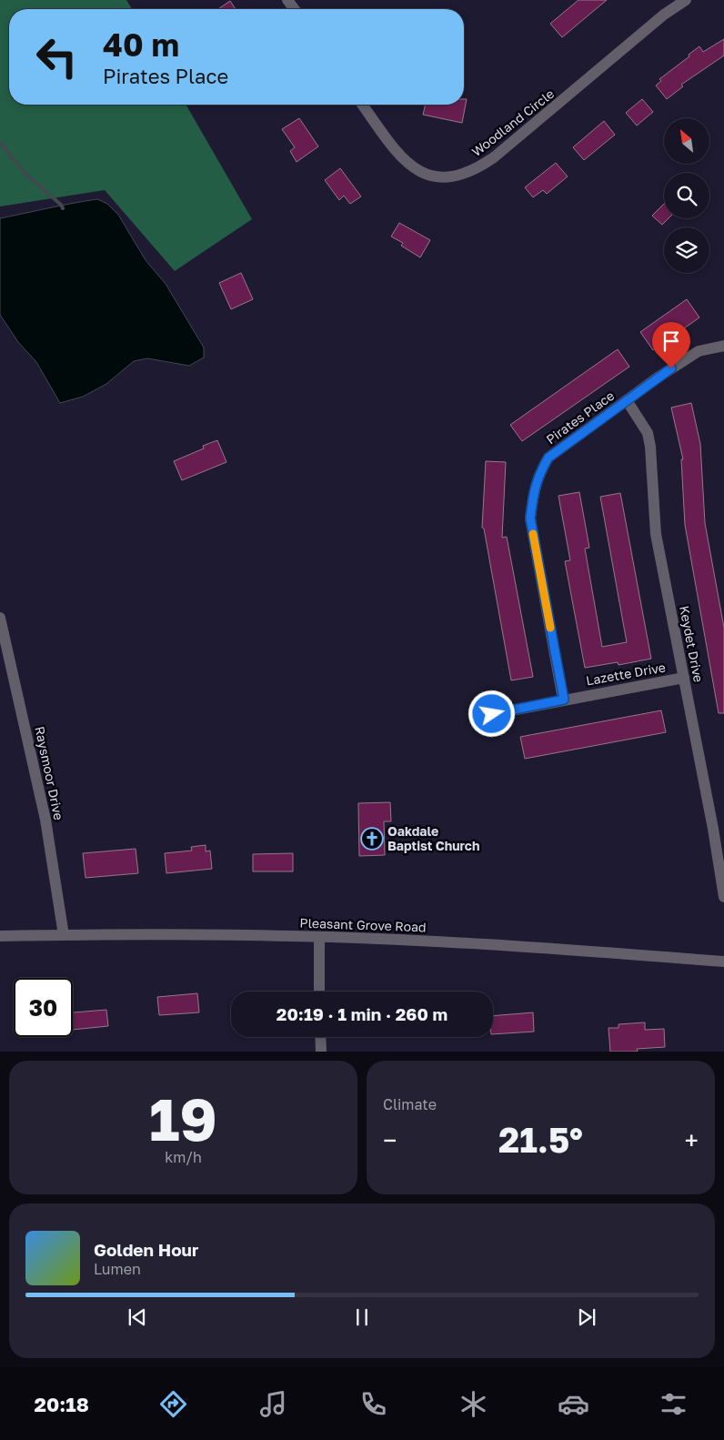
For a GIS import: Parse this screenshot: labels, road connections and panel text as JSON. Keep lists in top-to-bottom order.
{
  "streets": {
    "street": [
      "Woodland Circle",
      "Pirates Place",
      "Keydet Drive",
      "Lazette Drive",
      "Raysmoor Drive",
      "Pleasant Grove Road"
    ]
  },
  "crossings": [
    ["Pirates Place", "Keydet Drive"],
    ["Pirates Place", "Lazette Drive"],
    ["Keydet Drive", "Lazette Drive"],
    ["Raysmoor Drive", "Pleasant Grove Road"]
  ],
  "places": {
    "church": ["Oakdale Baptist Church"]
  },
  "north": "top left",
  "page": {
    "turn": ["40 m", "Pirates Place"],
    "limit": "30",
    "trip": "20:19 · 1 min · 260 m",
    "tile": [
      ["19", "km/h"],
      "Climate"
    ],
    "heat": ["−", "21.5°", "+"],
    "song": ["Golden Hour", "Lumen"],
    "tabs": "20:18"
  }
}
